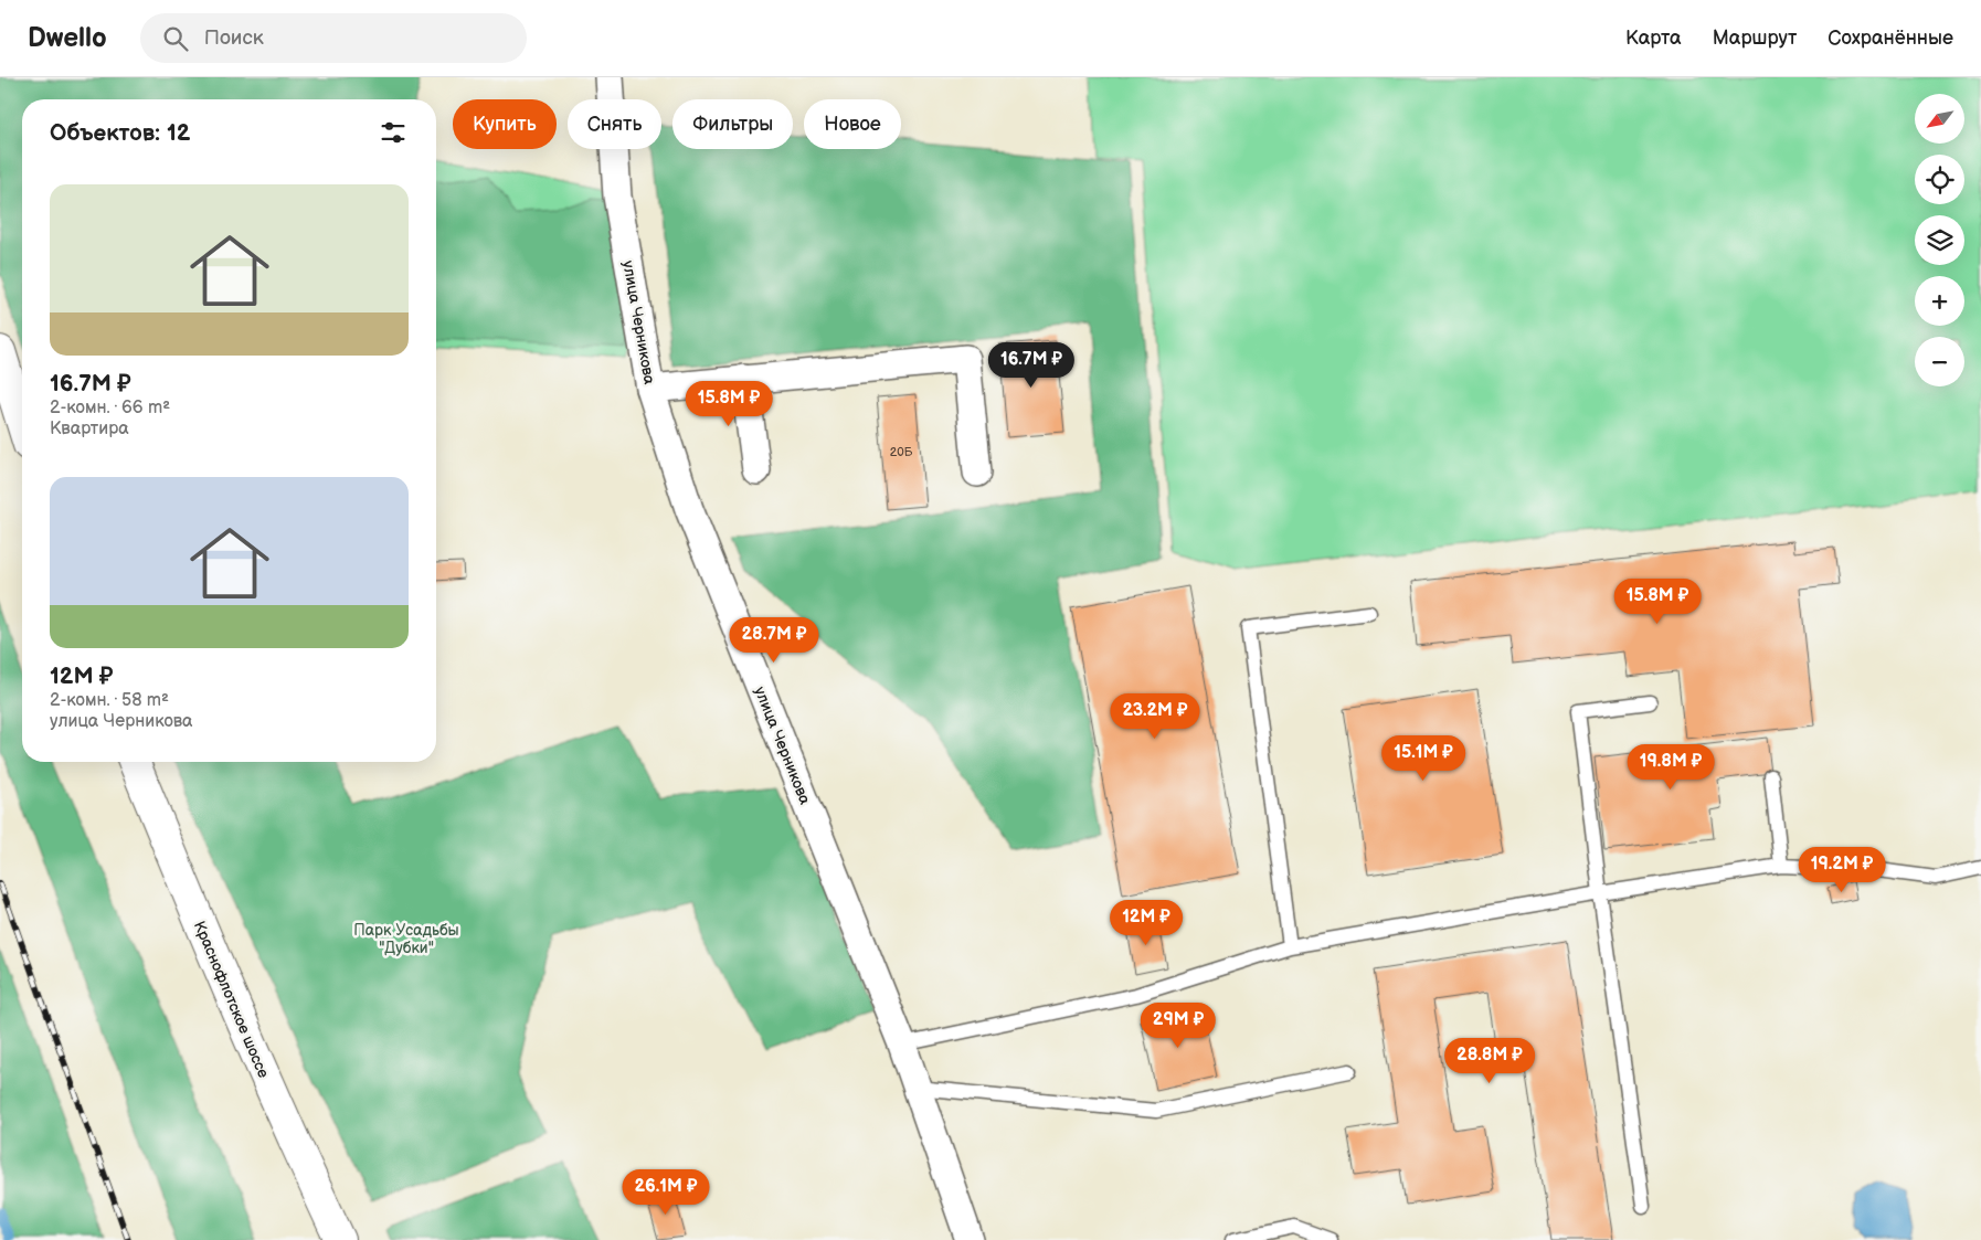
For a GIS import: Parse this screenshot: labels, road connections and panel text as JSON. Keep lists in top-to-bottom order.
{
  "streets": {
    "main road": ["Краснофлотское шоссе"],
    "street": ["улица Черникова"]
  },
  "parks": ["Парк Усадьбы \"Дубки\""],
  "house_numbers": ["20Б"],
  "north": "bottom left",
  "page": {
    "header": "Dwello",
    "search": "Поиск",
    "nav": ["Карта", "Маршрут", "Сохранённые"],
    "map_buttons": ["+", "−"],
    "chip": [
      "Купить",
      "Снять",
      "Фильтры",
      "Новое"
    ],
    "heading": "Объектов: 12",
    "list": [
      {
        "name": "16.7M ₽",
        "note": "2-комн. · 66 m² · Квартира"
      },
      {
        "name": "12M ₽",
        "note": "2-комн. · 58 m² · улица Черникова"
      }
    ],
    "price": [
      "16.7M ₽",
      "15.8M ₽",
      "15.8M ₽",
      "28.7M ₽",
      "23.2M ₽",
      "15.1M ₽",
      "19.8M ₽",
      "19.2M ₽",
      "12M ₽",
      "29M ₽",
      "28.8M ₽",
      "26.1M ₽"
    ]
  }
}
